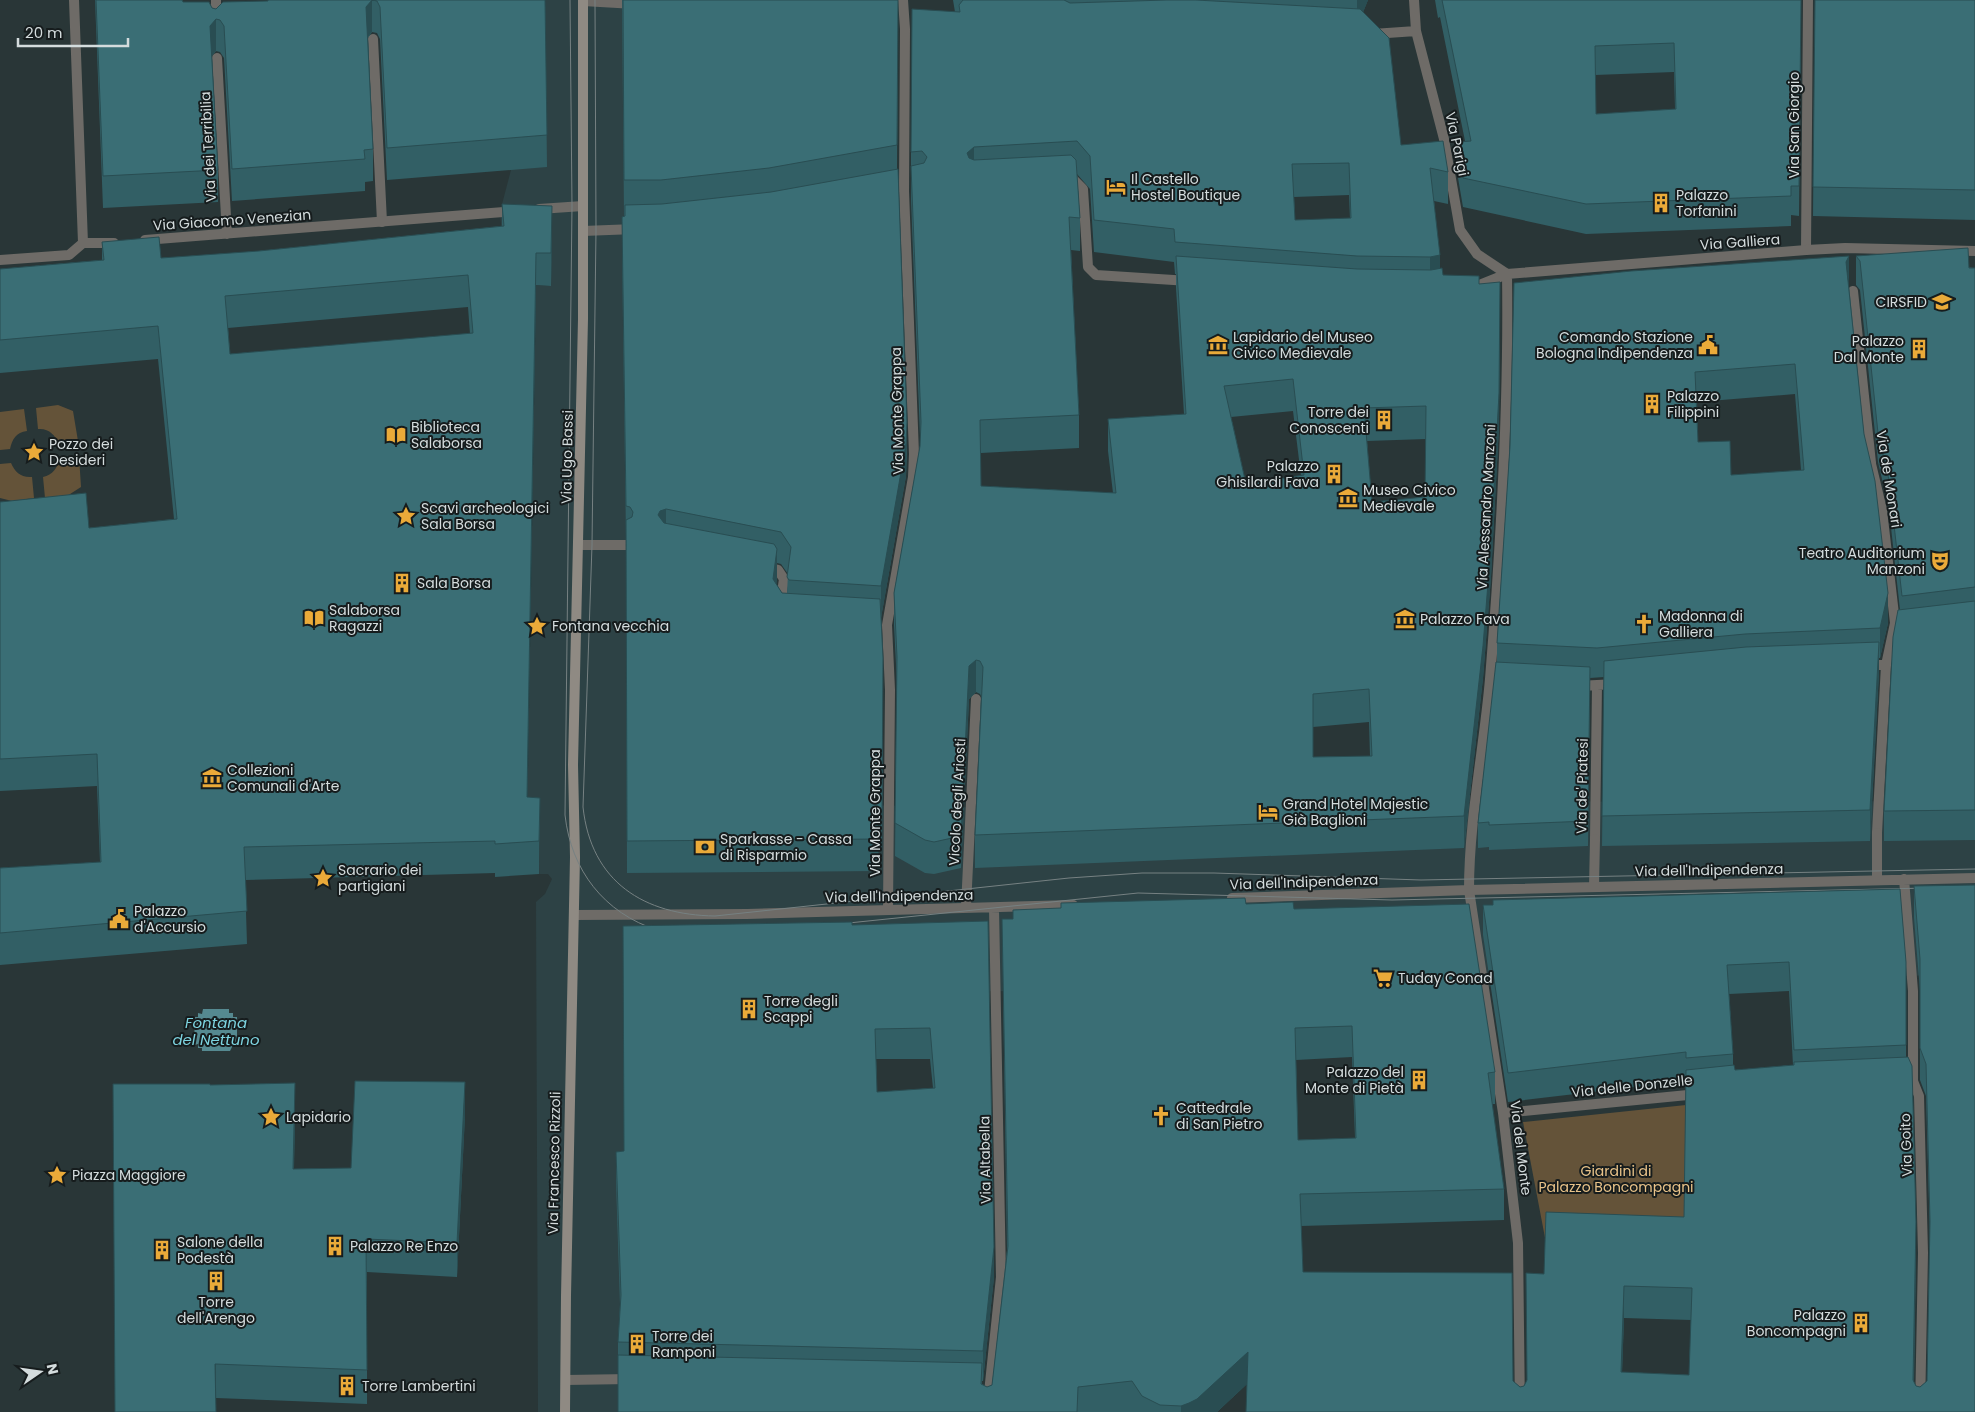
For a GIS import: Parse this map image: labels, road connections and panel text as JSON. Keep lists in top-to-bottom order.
{
  "streets": {
    "street": [
      "Via San Giorgio",
      "Via Parigi",
      "Via dei Terribilia",
      "Via Giacomo Venezian",
      "Via Galliera",
      "Via Monte Grappa",
      "Via Ugo Bassi",
      "Via de' Monari",
      "Via Alessandro Manzoni",
      "Via de' Piatesi",
      "Vicolo degli Ariosti",
      "Via dell'Indipendenza",
      "Via delle Donzelle",
      "Via Goito",
      "Via del Monte",
      "Via Altabella",
      "Via Francesco Rizzoli"
    ]
  },
  "crossings": [
    ["Via San Giorgio", "Via Galliera"],
    ["Via Parigi", "Via Galliera"],
    ["Via Parigi", "Via Alessandro Manzoni"],
    ["Via dei Terribilia", "Via Giacomo Venezian"],
    ["Via Giacomo Venezian", "Via Ugo Bassi"],
    ["Via Galliera", "Via Alessandro Manzoni"],
    ["Via Monte Grappa", "Via dell'Indipendenza"],
    ["Via Ugo Bassi", "Via dell'Indipendenza"],
    ["Via Ugo Bassi", "Via Francesco Rizzoli"],
    ["Via de' Monari", "Via dell'Indipendenza"],
    ["Via Alessandro Manzoni", "Via dell'Indipendenza"],
    ["Via Alessandro Manzoni", "Via del Monte"],
    ["Via de' Piatesi", "Via dell'Indipendenza"],
    ["Vicolo degli Ariosti", "Via dell'Indipendenza"],
    ["Via dell'Indipendenza", "Via Goito"],
    ["Via dell'Indipendenza", "Via del Monte"],
    ["Via dell'Indipendenza", "Via Altabella"],
    ["Via dell'Indipendenza", "Via Francesco Rizzoli"],
    ["Via delle Donzelle", "Via del Monte"]
  ],
  "water": ["Fontana del Nettuno"],
  "parks": ["Giardini di Palazzo Boncompagni"],
  "places": {
    "hotel": ["Il Castello Hostel Boutique", "Grand Hotel Majestic Già Baglioni"],
    "building": [
      "Palazzo Torfanini",
      "Palazzo Dal Monte",
      "Palazzo Filippini",
      "Torre dei Conoscenti",
      "Palazzo Ghisilardi Fava",
      "Sala Borsa",
      "Torre degli Scappi",
      "Palazzo del Monte di Pietà",
      "Palazzo Re Enzo",
      "Salone della Podestà",
      "Torre dell'Arengo",
      "Palazzo Boncompagni",
      "Torre dei Ramponi",
      "Torre Lambertini"
    ],
    "school or university": ["CIRSFID"],
    "museum": [
      "Lapidario del Museo Civico Medievale",
      "Museo Civico Medievale",
      "Palazzo Fava",
      "Collezioni Comunali d'Arte"
    ],
    "public building": ["Comando Stazione Bologna Indipendenza", "Palazzo d'Accursio"],
    "library": ["Biblioteca Salaborsa", "Salaborsa Ragazzi"],
    "place": [
      "Pozzo dei Desideri",
      "Scavi archeologici Sala Borsa",
      "Fontana vecchia",
      "Sacrario dei partigiani",
      "Lapidario",
      "Piazza Maggiore"
    ],
    "theatre": ["Teatro Auditorium Manzoni"],
    "church": ["Madonna di Galliera", "Cattedrale di San Pietro"],
    "bank": ["Sparkasse - Cassa di Risparmio"],
    "supermarket": ["Tuday Conad"]
  },
  "scale_bar": "20 m",
  "north": "right"
}
